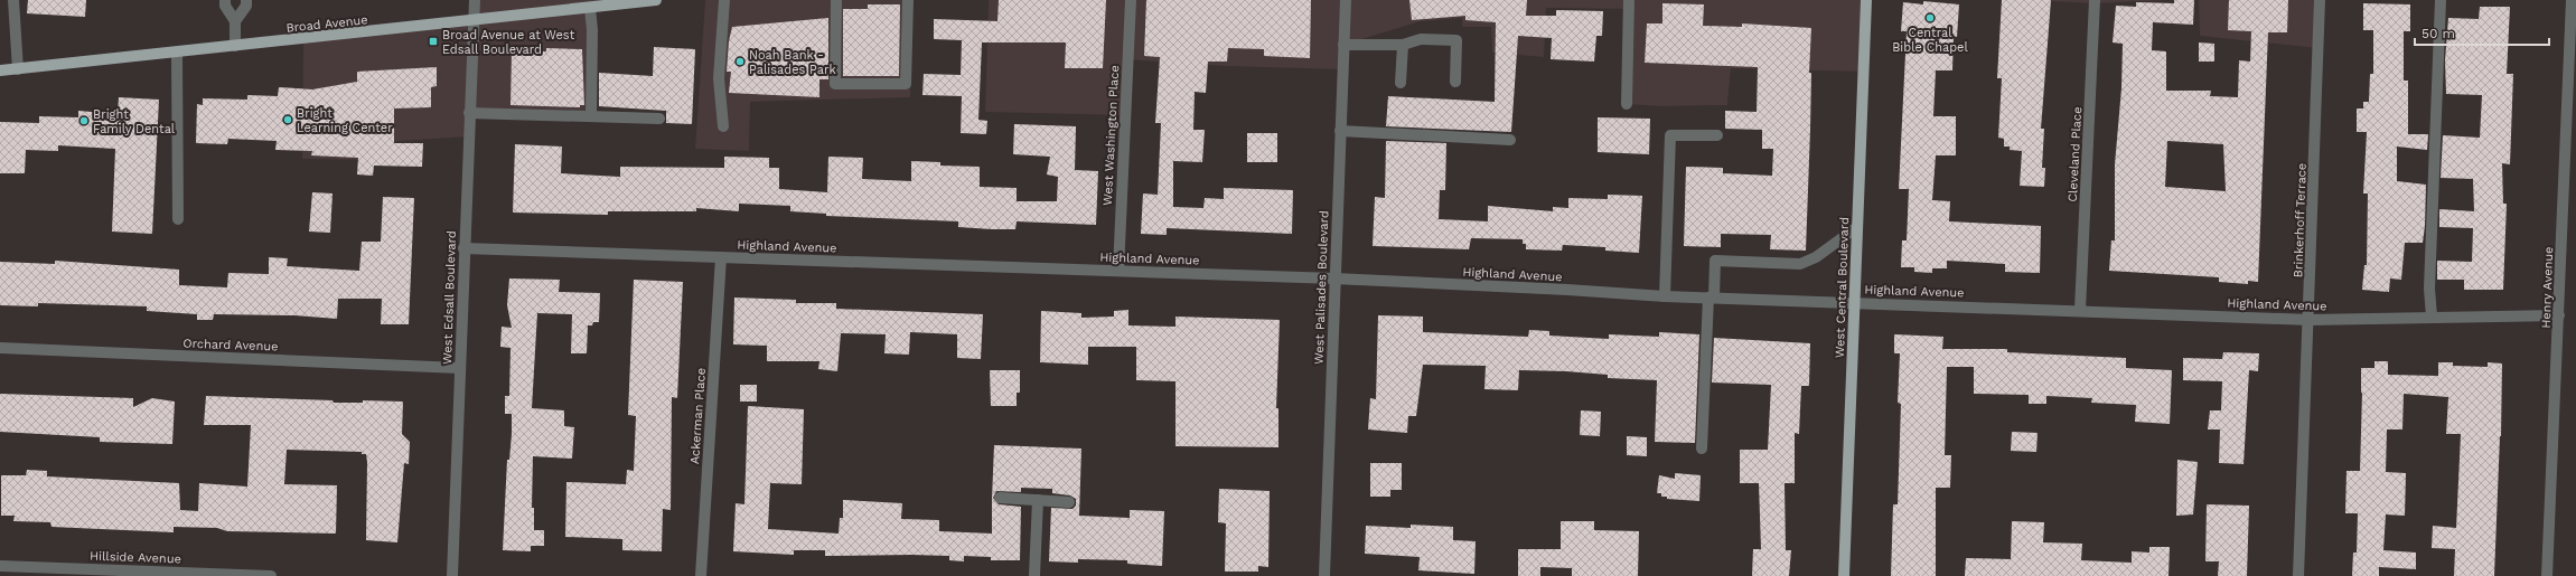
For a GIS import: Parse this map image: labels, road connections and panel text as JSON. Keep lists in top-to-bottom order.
{
  "streets": {
    "main road": ["Broad Avenue", "West Central Boulevard"],
    "street": [
      "West Washington Place",
      "Cleveland Place",
      "Brinkerhoff Terrace",
      "Highland Avenue",
      "West Palisades Boulevard",
      "Henry Avenue",
      "West Edsall Boulevard",
      "Orchard Avenue",
      "Ackerman Place",
      "Hillside Avenue"
    ]
  },
  "crossings": [
    ["Broad Avenue", "West Edsall Boulevard"],
    ["West Washington Place", "Highland Avenue"],
    ["Cleveland Place", "Highland Avenue"],
    ["Brinkerhoff Terrace", "Highland Avenue"],
    ["Highland Avenue", "West Palisades Boulevard"],
    ["Highland Avenue", "West Central Boulevard"],
    ["Highland Avenue", "Henry Avenue"],
    ["Highland Avenue", "West Edsall Boulevard"],
    ["Highland Avenue", "Ackerman Place"],
    ["West Edsall Boulevard", "Orchard Avenue"]
  ],
  "places": {
    "other": [
      "Central Bible Chapel",
      "Noah Bank - Palisades Park",
      "Bright Learning Center",
      "Bright Family Dental"
    ],
    "transit": ["Broad Avenue at West Edsall Boulevard"]
  },
  "scale_bar": "50 m"
}
